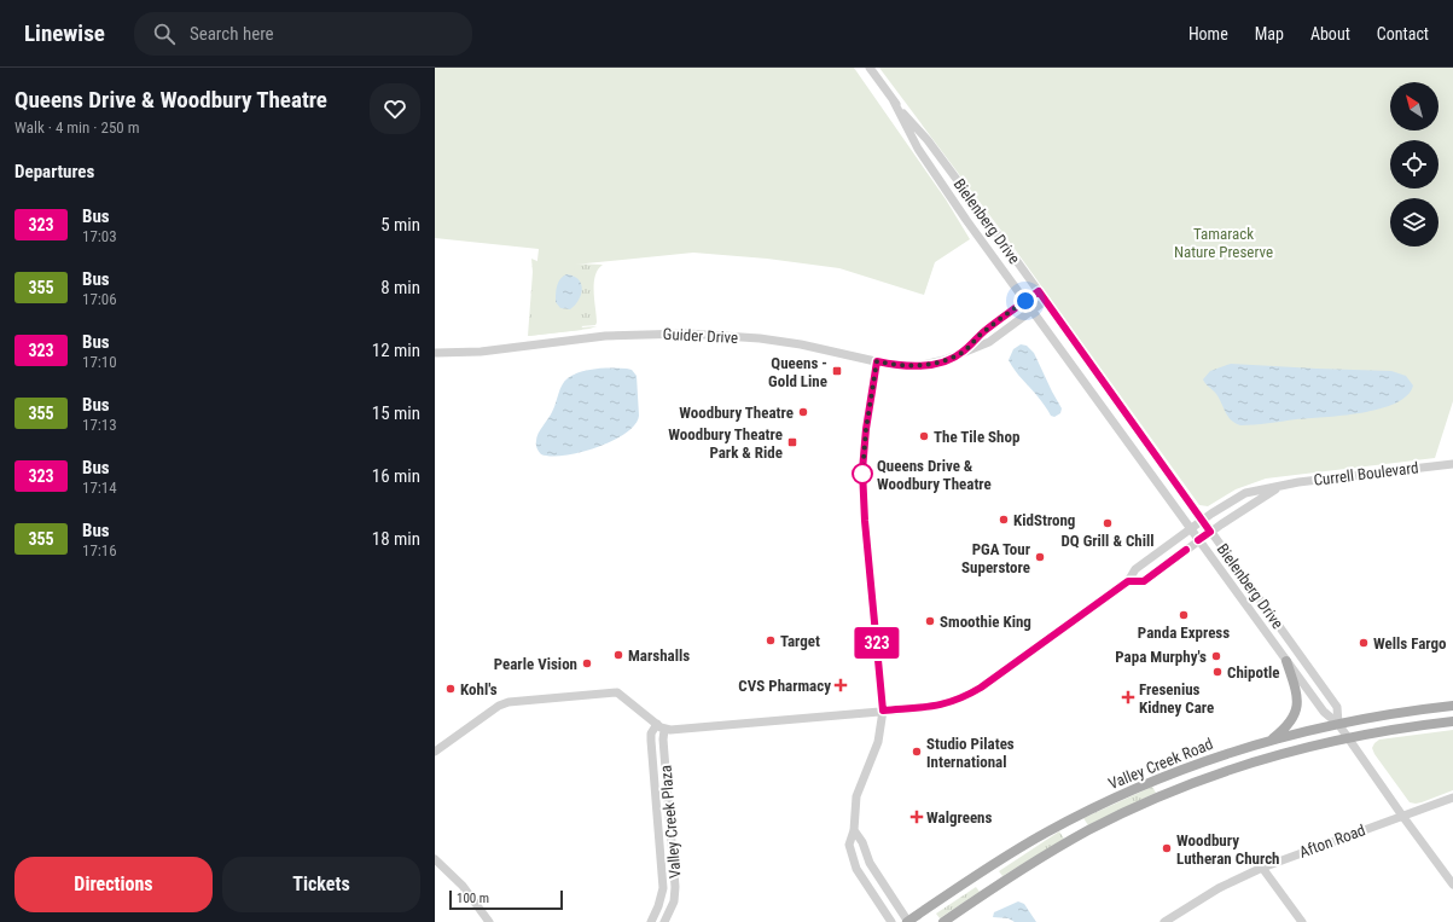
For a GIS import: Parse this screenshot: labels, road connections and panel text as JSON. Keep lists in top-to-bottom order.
{
  "streets": {
    "main road": ["Valley Creek Road"],
    "street": [
      "Bielenberg Drive",
      "Guider Drive",
      "Currell Boulevard",
      "Valley Creek Plaza",
      "Afton Road"
    ]
  },
  "crossings": [
    ["Bielenberg Drive", "Guider Drive"],
    ["Bielenberg Drive", "Currell Boulevard"],
    ["Bielenberg Drive", "Valley Creek Road"],
    ["Bielenberg Drive", "Afton Road"],
    ["Currell Boulevard", "Valley Creek Plaza"]
  ],
  "parks": ["Tamarack Nature Preserve"],
  "places": {
    "transit": ["Queens - Gold Line", "Woodbury Theatre Park & Ride"],
    "other": [
      "Woodbury Theatre",
      "The Tile Shop",
      "Queens Drive & Woodbury Theatre",
      "KidStrong",
      "DQ Grill & Chill",
      "PGA Tour Superstore",
      "Panda Express",
      "Smoothie King",
      "Target",
      "Wells Fargo",
      "Marshalls",
      "Papa Murphy's",
      "Pearle Vision",
      "Chipotle",
      "Kohl's",
      "Studio Pilates International",
      "Woodbury Lutheran Church"
    ],
    "health": ["CVS Pharmacy", "Fresenius Kidney Care", "Walgreens"]
  },
  "lines": ["bus line 323"],
  "scale_bar": "100 m",
  "north": "top left",
  "page": {
    "header": "Linewise",
    "search": "Search here",
    "nav": [
      "Home",
      "Map",
      "About",
      "Contact"
    ],
    "heading": [
      ["Queens Drive & Woodbury Theatre", "Walk · 4 min · 250 m"],
      "Departures"
    ],
    "on_map": "323",
    "list": [
      {
        "mark": "323",
        "name": "Bus",
        "note": "17:03",
        "value": "5 min"
      },
      {
        "mark": "355",
        "name": "Bus",
        "note": "17:06",
        "value": "8 min"
      },
      {
        "mark": "323",
        "name": "Bus",
        "note": "17:10",
        "value": "12 min"
      },
      {
        "mark": "355",
        "name": "Bus",
        "note": "17:13",
        "value": "15 min"
      },
      {
        "mark": "323",
        "name": "Bus",
        "note": "17:14",
        "value": "16 min"
      },
      {
        "mark": "355",
        "name": "Bus",
        "note": "17:16",
        "value": "18 min"
      }
    ],
    "buttons": ["Directions", "Tickets"],
    "scale": "100 m"
  }
}
